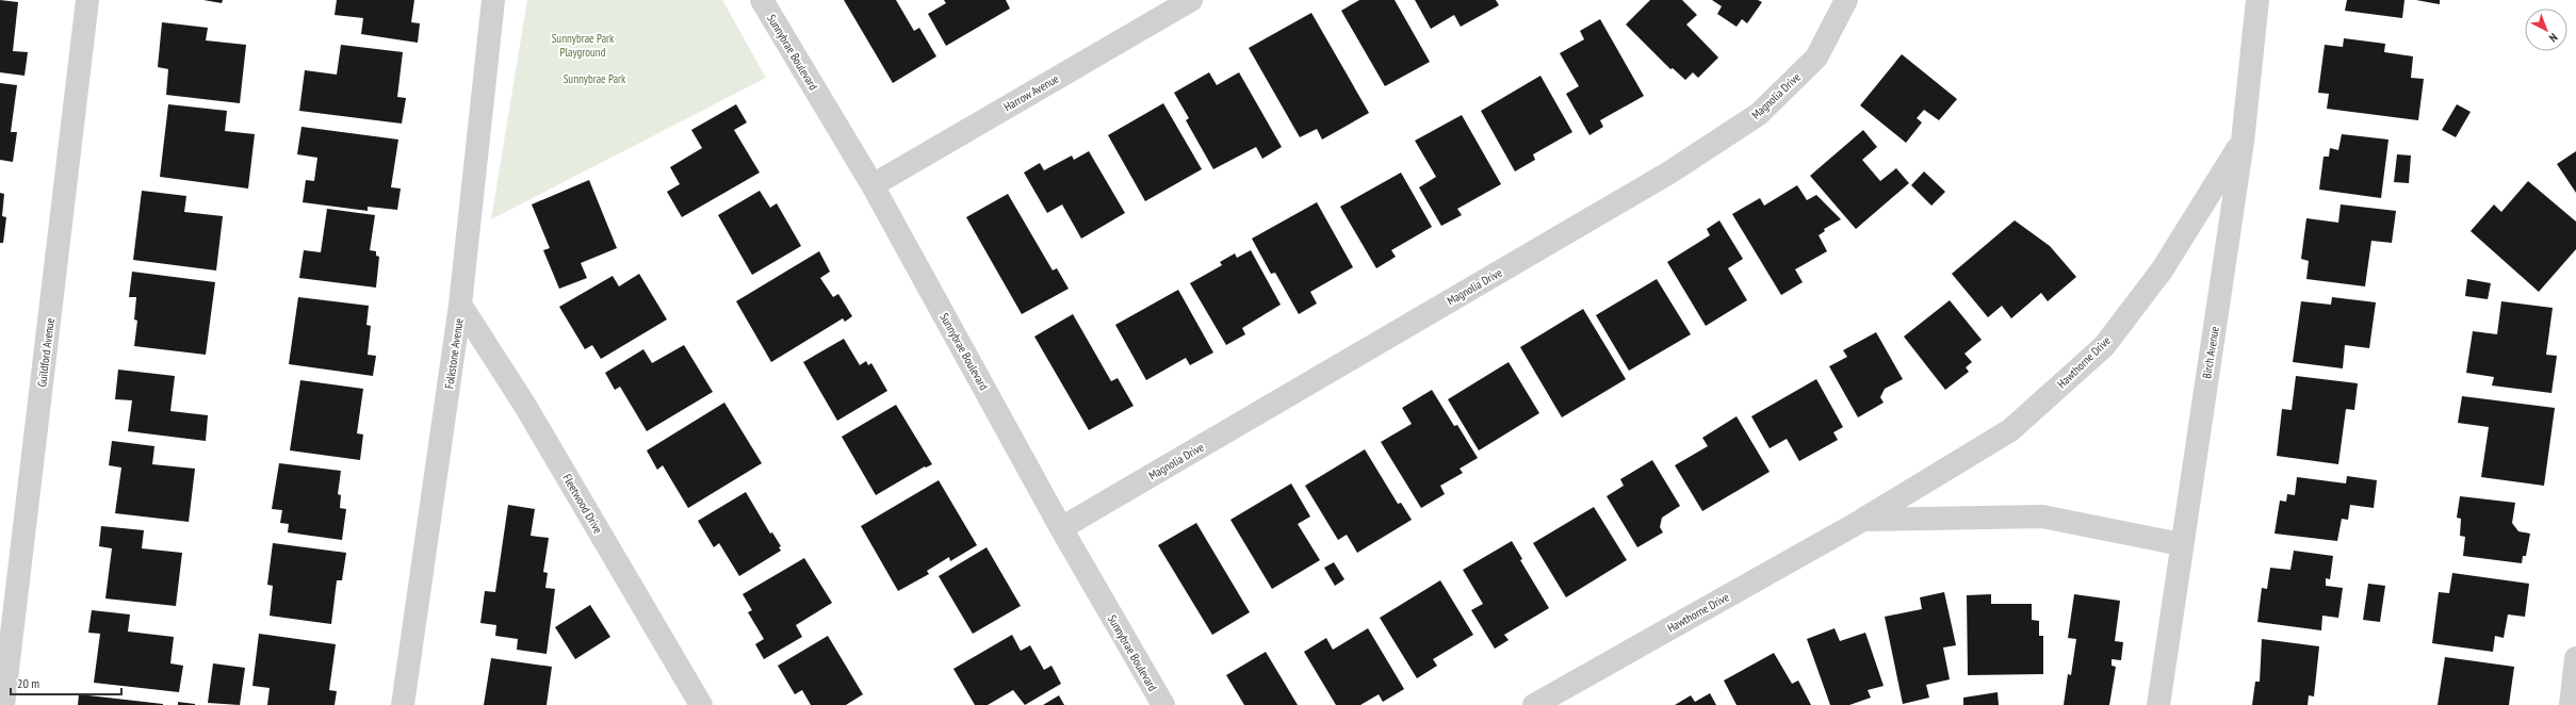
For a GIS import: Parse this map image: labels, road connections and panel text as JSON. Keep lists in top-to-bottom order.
{
  "streets": {
    "street": [
      "Sunnybrae Boulevard",
      "Harrow Avenue",
      "Magnolia Drive",
      "Guildford Avenue",
      "Birch Avenue",
      "Folkstone Avenue",
      "Hawthorne Drive",
      "Fleetwood Drive"
    ]
  },
  "crossings": [
    ["Sunnybrae Boulevard", "Harrow Avenue"],
    ["Sunnybrae Boulevard", "Magnolia Drive"],
    ["Birch Avenue", "Hawthorne Drive"],
    ["Folkstone Avenue", "Fleetwood Drive"]
  ],
  "parks": ["Sunnybrae Park Playground", "Sunnybrae Park"],
  "scale_bar": "20 m",
  "north": "bottom right"
}
